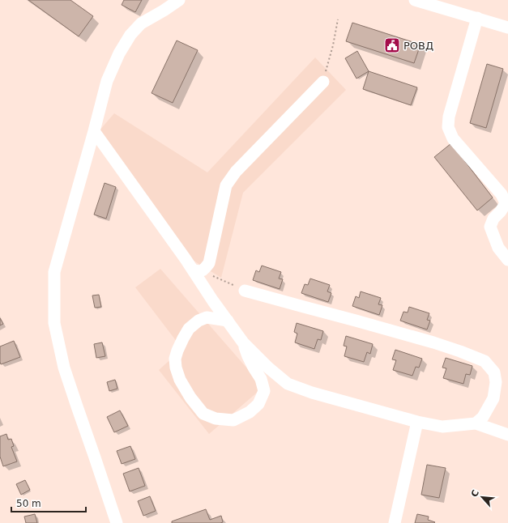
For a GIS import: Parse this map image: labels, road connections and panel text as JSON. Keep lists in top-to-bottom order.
{
  "places": {
    "public building": ["РОВД"]
  },
  "scale_bar": "50 m",
  "north": "top left"
}
